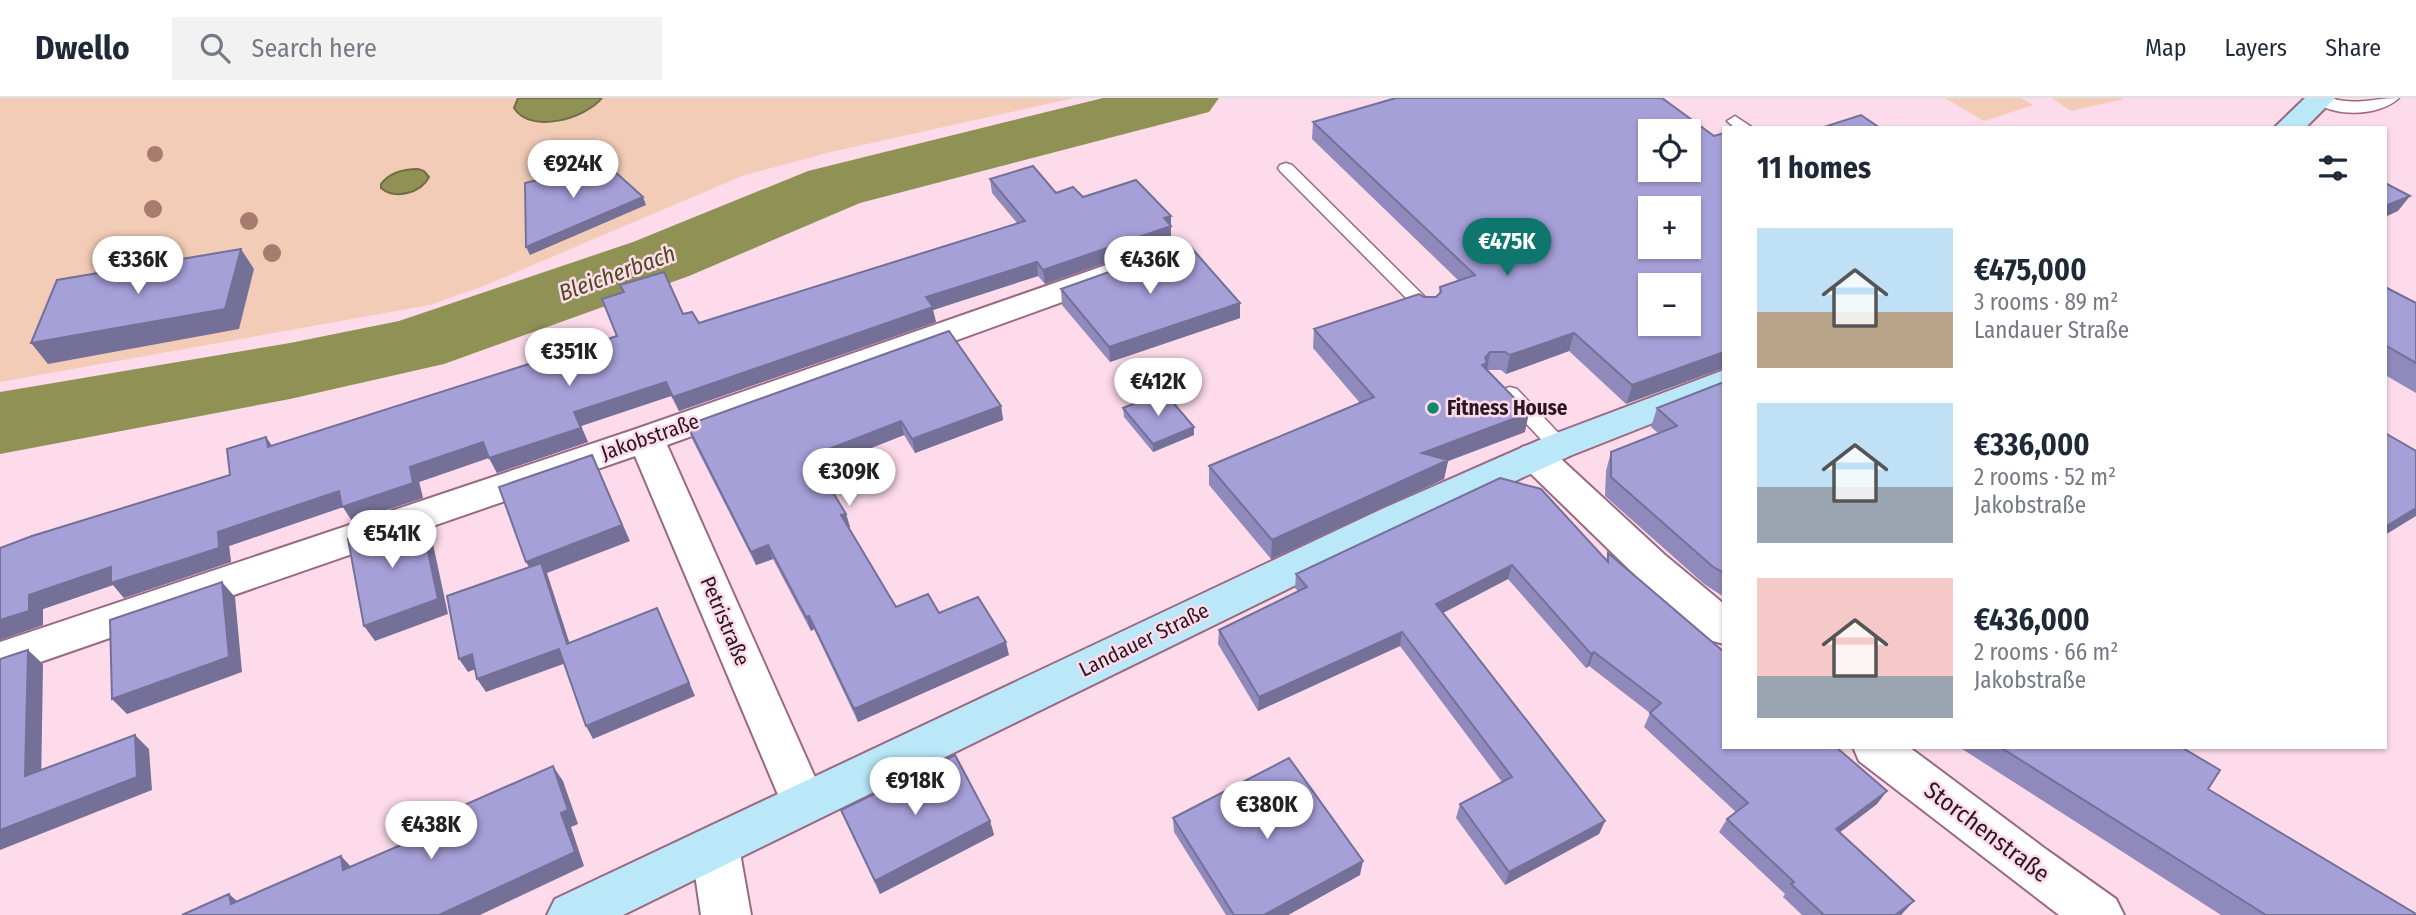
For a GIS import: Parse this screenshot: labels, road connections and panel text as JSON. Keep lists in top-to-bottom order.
{
  "streets": {
    "main road": ["Landauer Straße"],
    "street": ["Jakobstraße", "Petristraße", "Storchenstraße"]
  },
  "crossings": [
    ["Jakobstraße", "Petristraße"],
    ["Petristraße", "Landauer Straße"]
  ],
  "water": ["Bleicherbach"],
  "places": ["Fitness House"],
  "page": {
    "header": "Dwello",
    "search": "Search here",
    "nav": ["Map", "Layers", "Share"],
    "map_buttons": ["+", "−"],
    "heading": "11 homes",
    "price": [
      "€924K",
      "€475K",
      "€336K",
      "€436K",
      "€351K",
      "€412K",
      "€309K",
      "€541K",
      "€918K",
      "€380K",
      "€438K"
    ],
    "list": [
      {
        "name": "€475,000",
        "note": "3 rooms · 89 m² · Landauer Straße"
      },
      {
        "name": "€336,000",
        "note": "2 rooms · 52 m² · Jakobstraße"
      },
      {
        "name": "€436,000",
        "note": "2 rooms · 66 m² · Jakobstraße"
      }
    ]
  }
}
